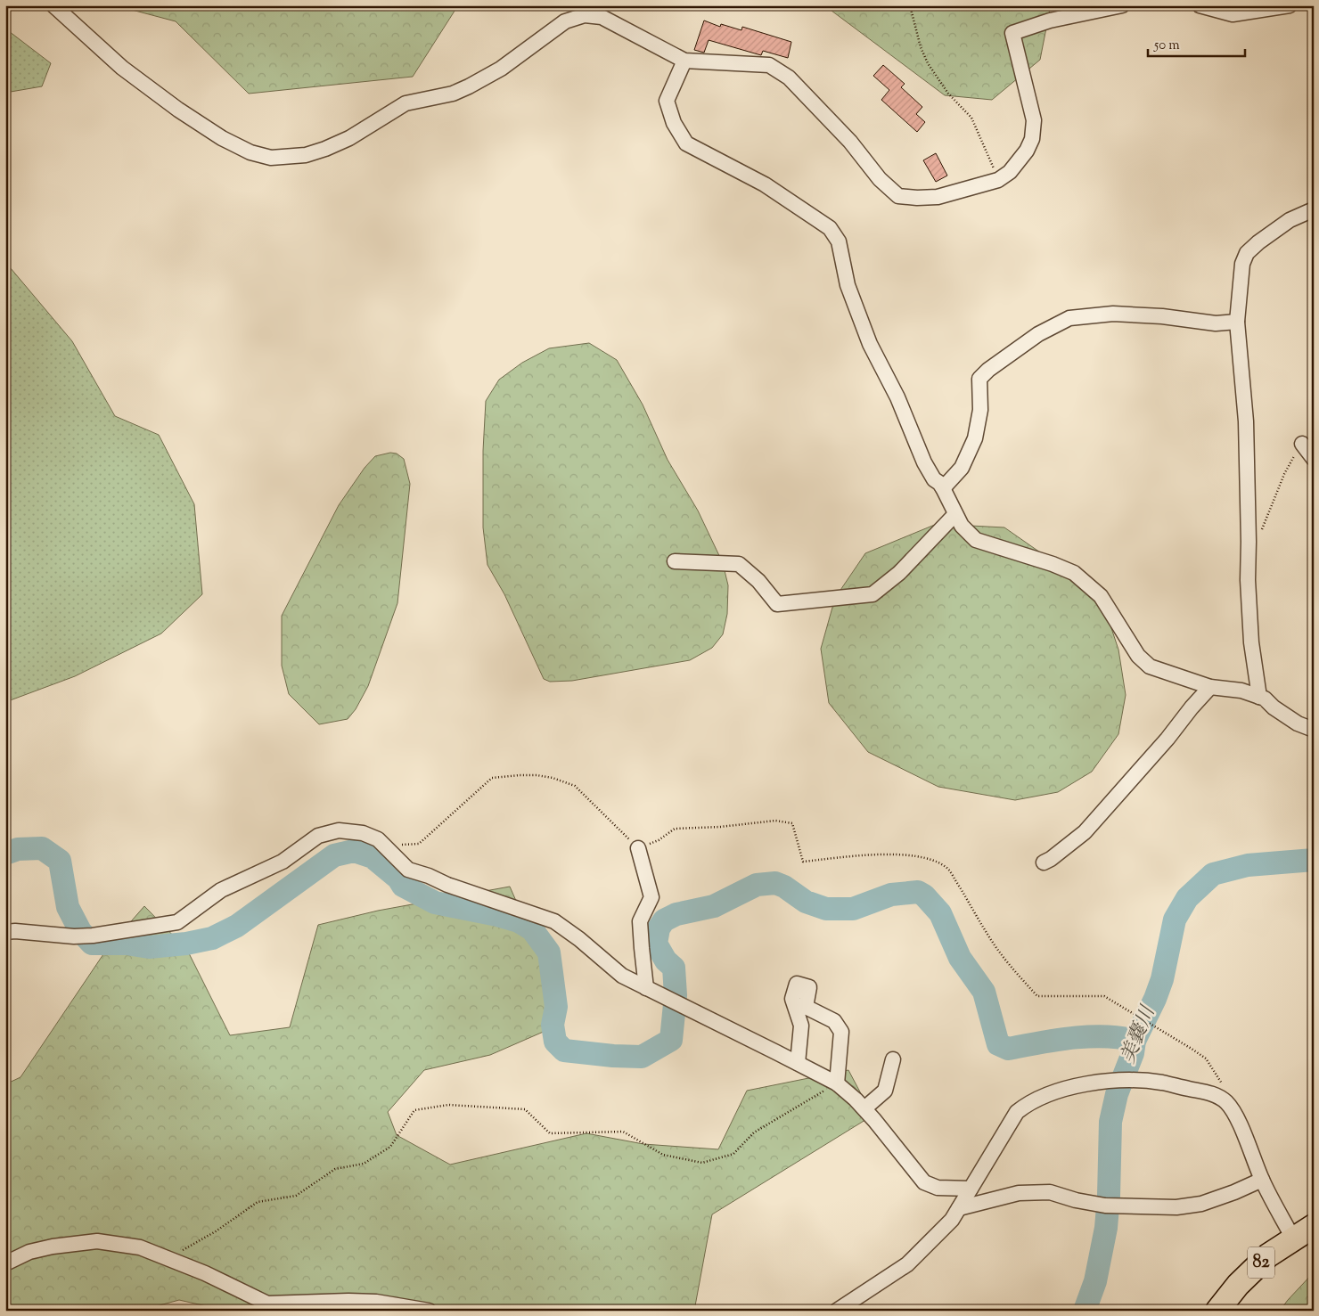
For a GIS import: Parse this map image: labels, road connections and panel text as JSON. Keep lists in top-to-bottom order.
{
  "streets": {
    "main road": ["82"]
  },
  "water": ["美嚢川"],
  "scale_bar": "50 m"
}
